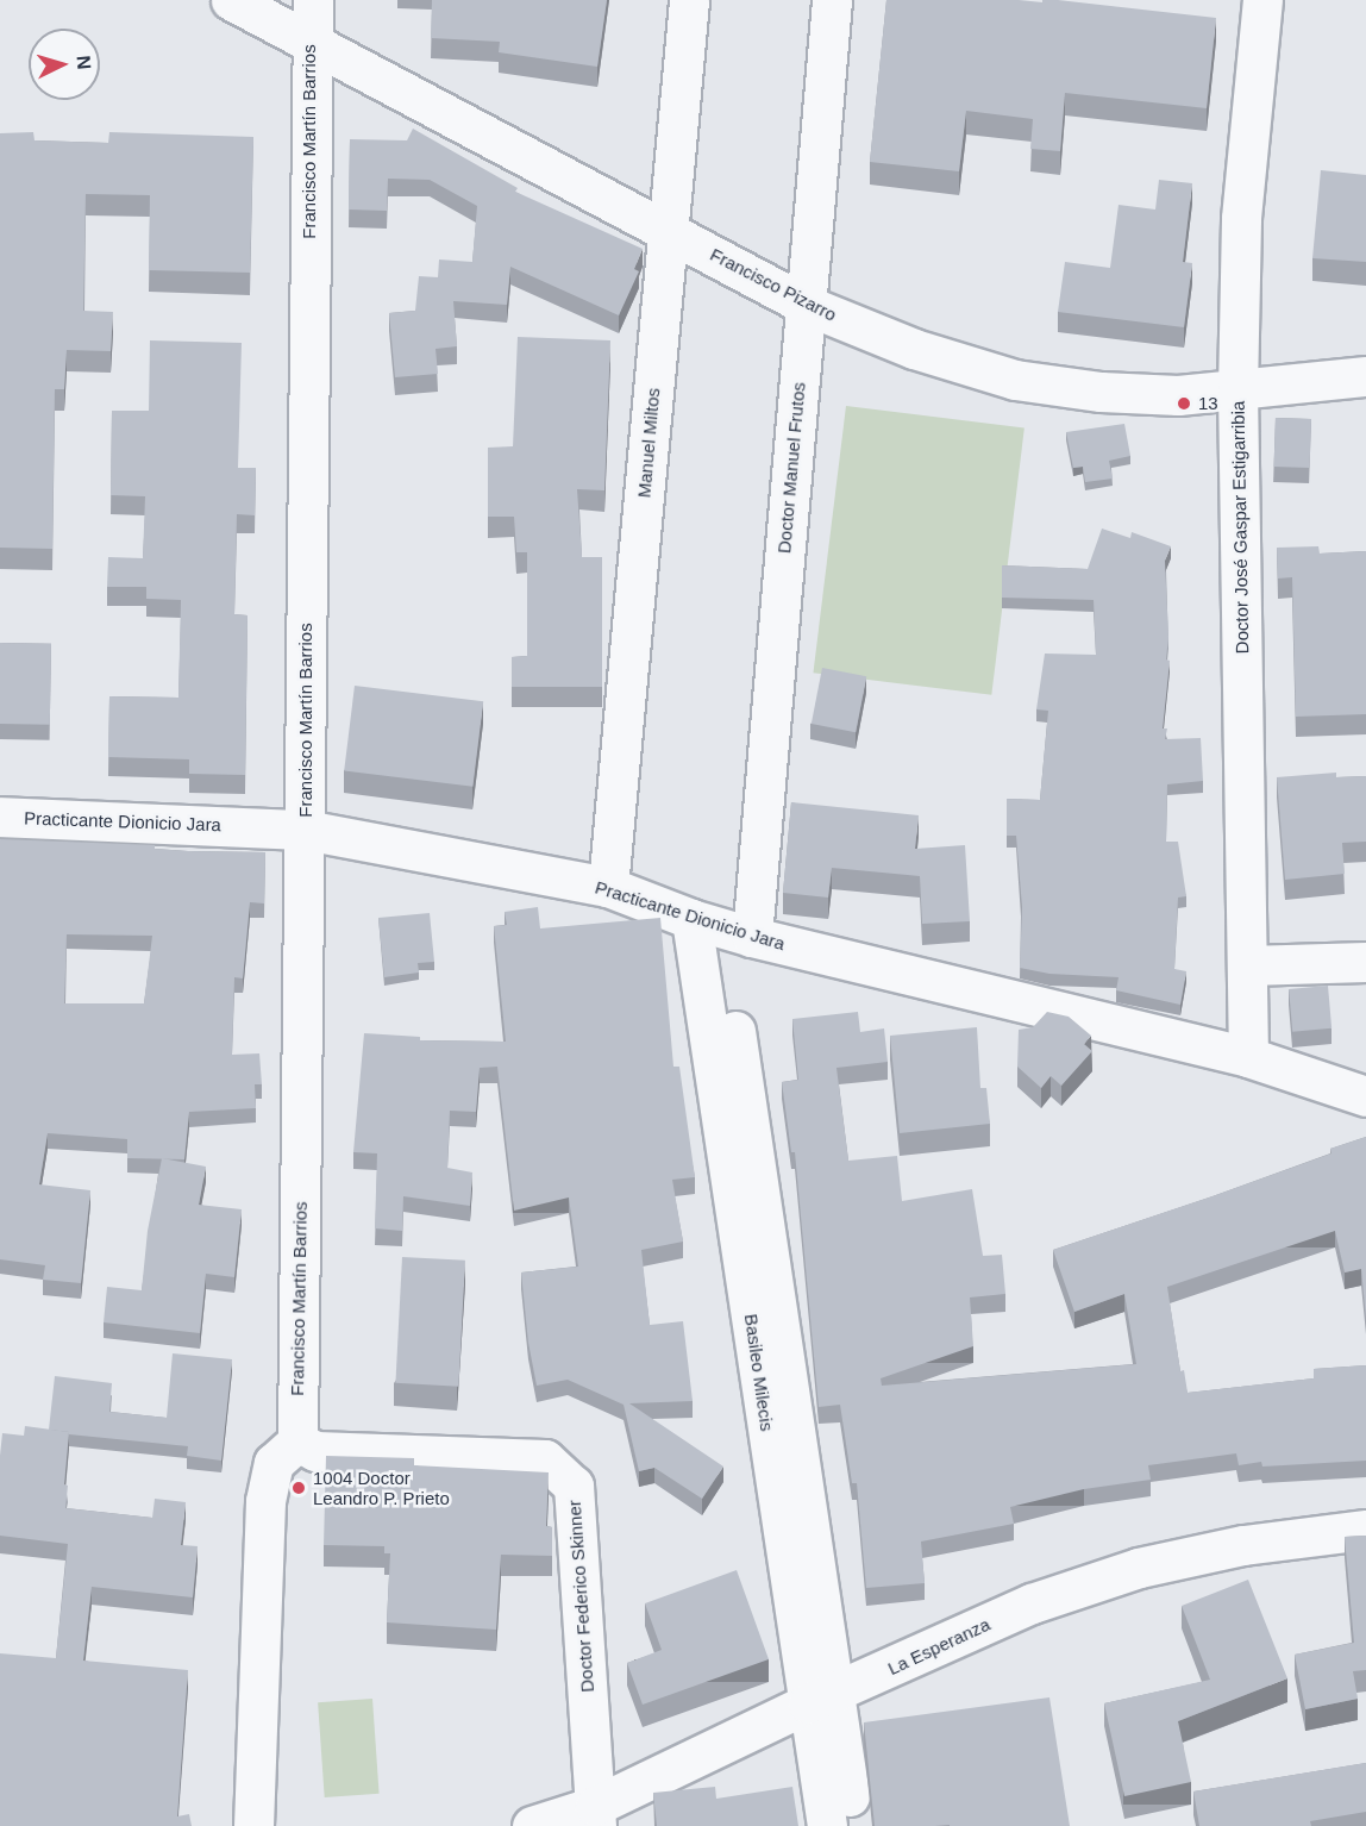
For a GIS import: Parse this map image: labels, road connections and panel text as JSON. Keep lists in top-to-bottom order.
{
  "streets": {
    "street": [
      "Francisco Martín Barrios",
      "Francisco Pizarro",
      "Manuel Miltos",
      "Doctor Manuel Frutos",
      "Doctor José Gaspar Estigarribia",
      "Practicante Dionicio Jara",
      "Basileo Milecis",
      "Doctor Federico Skinner",
      "La Esperanza"
    ]
  },
  "crossings": [
    ["Francisco Martín Barrios", "Francisco Pizarro"],
    ["Francisco Martín Barrios", "Practicante Dionicio Jara"],
    ["Francisco Martín Barrios", "Doctor Federico Skinner"],
    ["Francisco Pizarro", "Manuel Miltos"],
    ["Francisco Pizarro", "Doctor Manuel Frutos"],
    ["Francisco Pizarro", "Doctor José Gaspar Estigarribia"],
    ["Manuel Miltos", "Practicante Dionicio Jara"],
    ["Doctor Manuel Frutos", "Practicante Dionicio Jara"],
    ["Doctor Manuel Frutos", "Basileo Milecis"],
    ["Doctor José Gaspar Estigarribia", "Practicante Dionicio Jara"],
    ["Practicante Dionicio Jara", "Basileo Milecis"],
    ["Basileo Milecis", "La Esperanza"],
    ["Doctor Federico Skinner", "La Esperanza"]
  ],
  "places": ["13", "1004 Doctor Leandro P. Prieto"],
  "north": "right"
}
